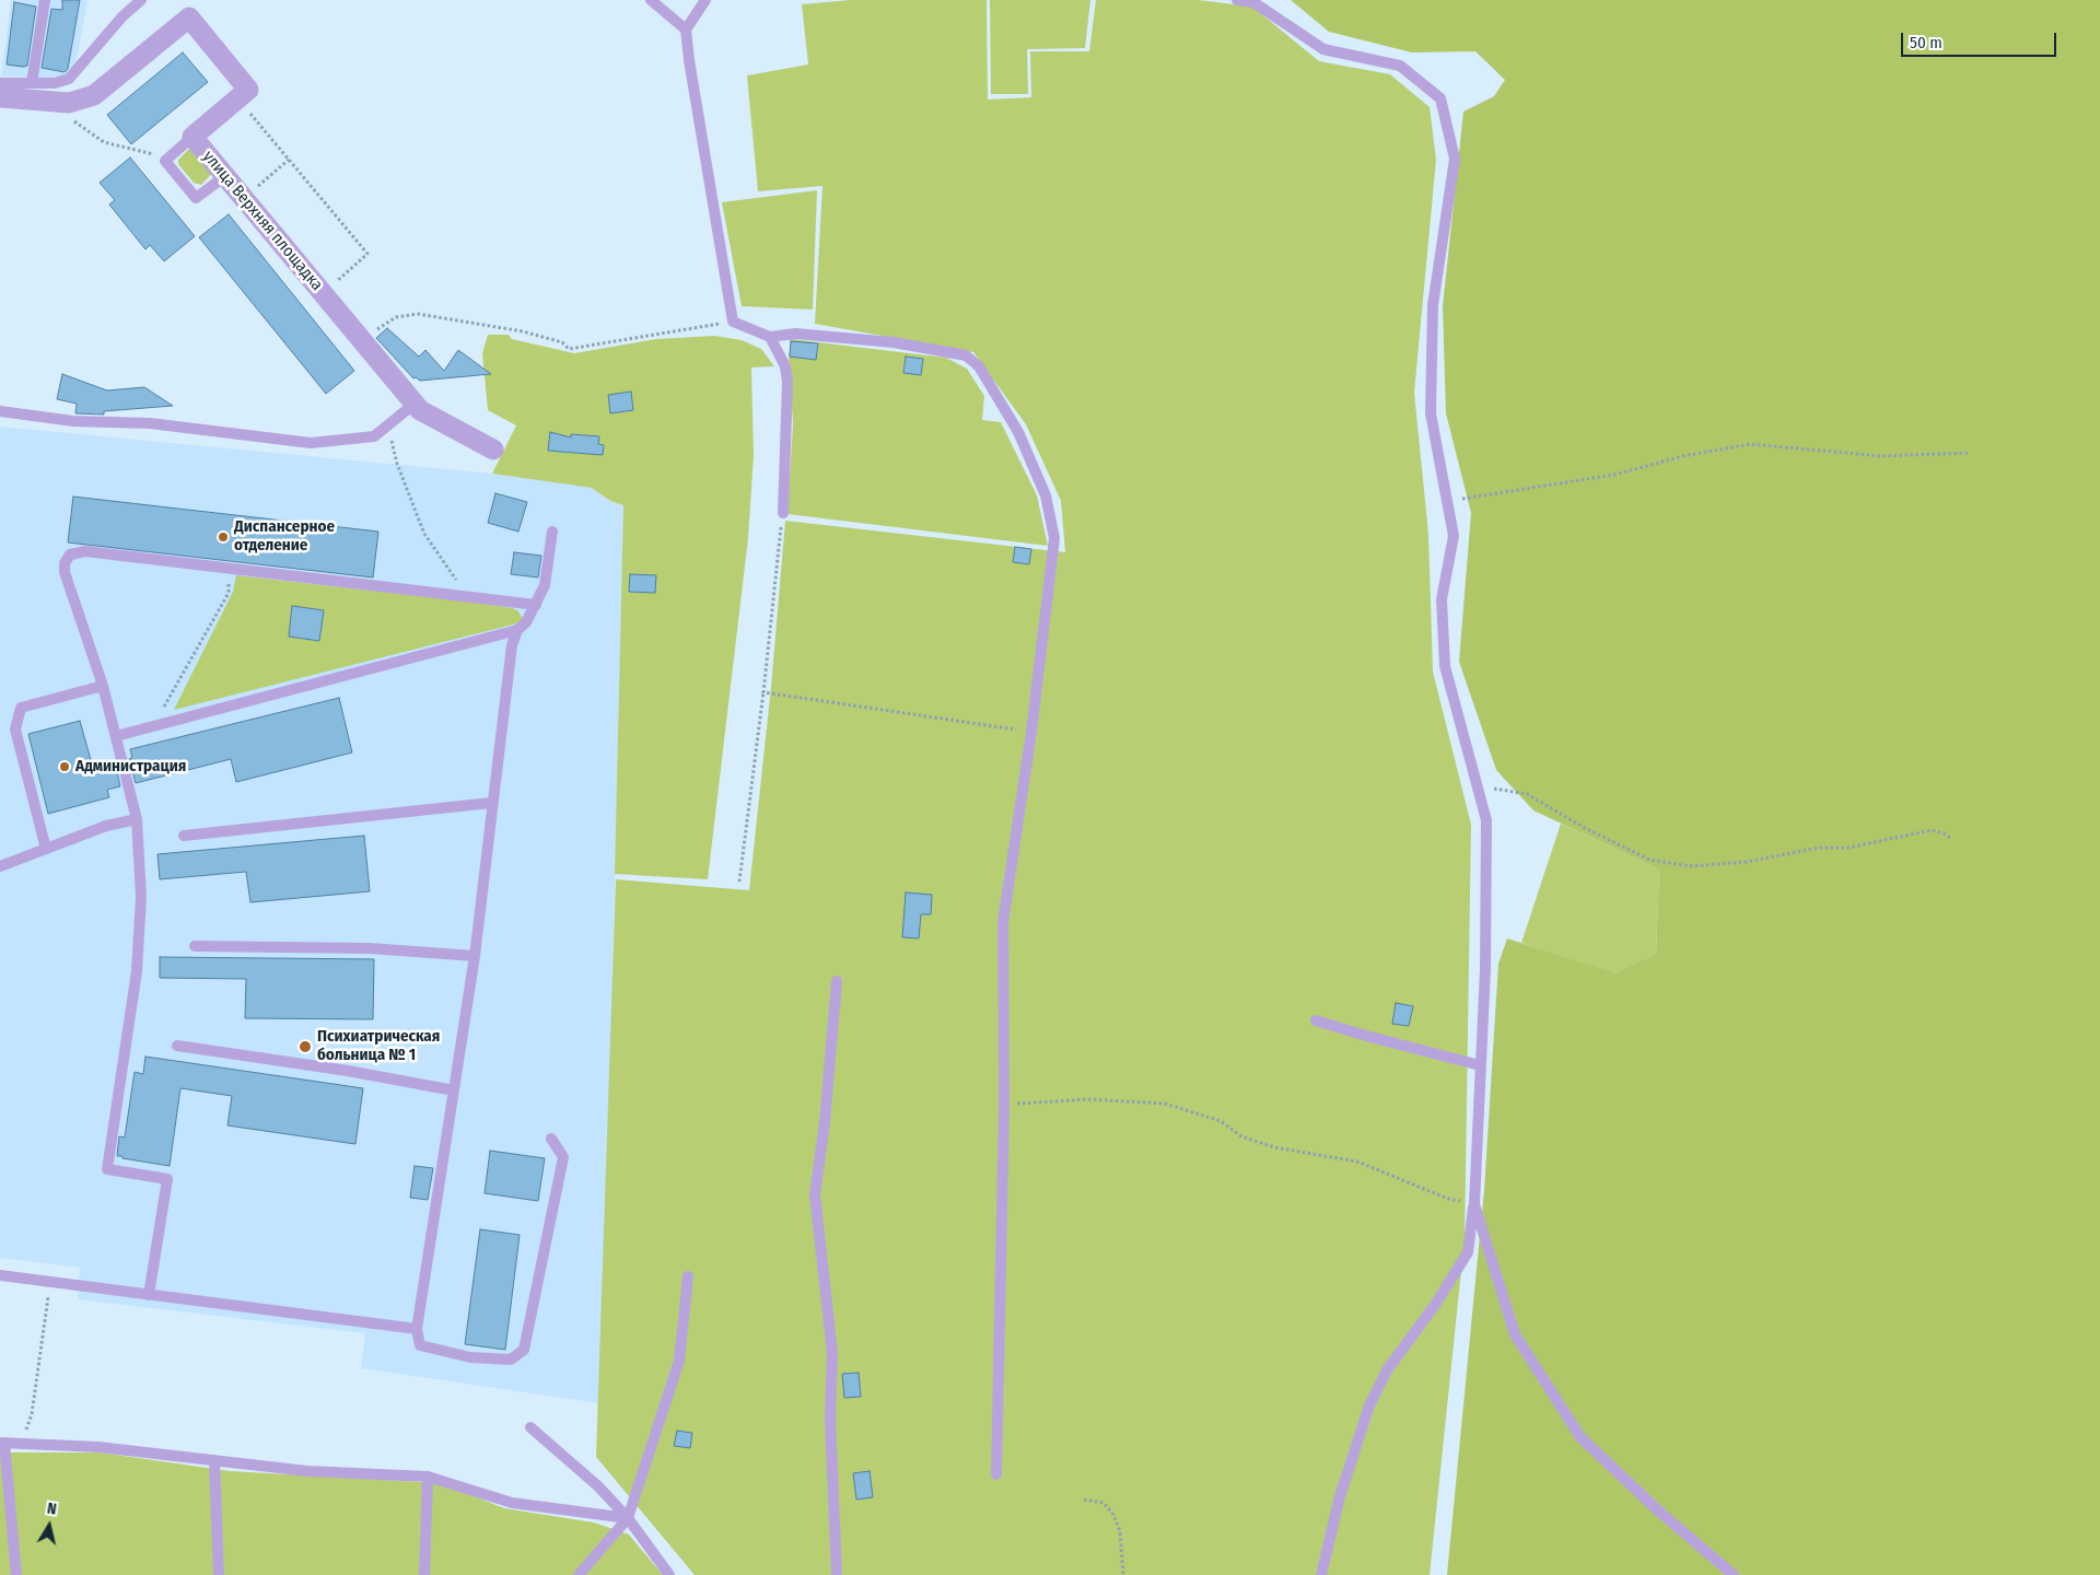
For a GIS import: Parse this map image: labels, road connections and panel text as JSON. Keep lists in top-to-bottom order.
{
  "streets": {
    "street": ["улица Верхняя площадка"]
  },
  "places": ["Диспансерное отделение", "Администрация", "Психиатрическая больница № 1"],
  "scale_bar": "50 m",
  "north": "top"
}
